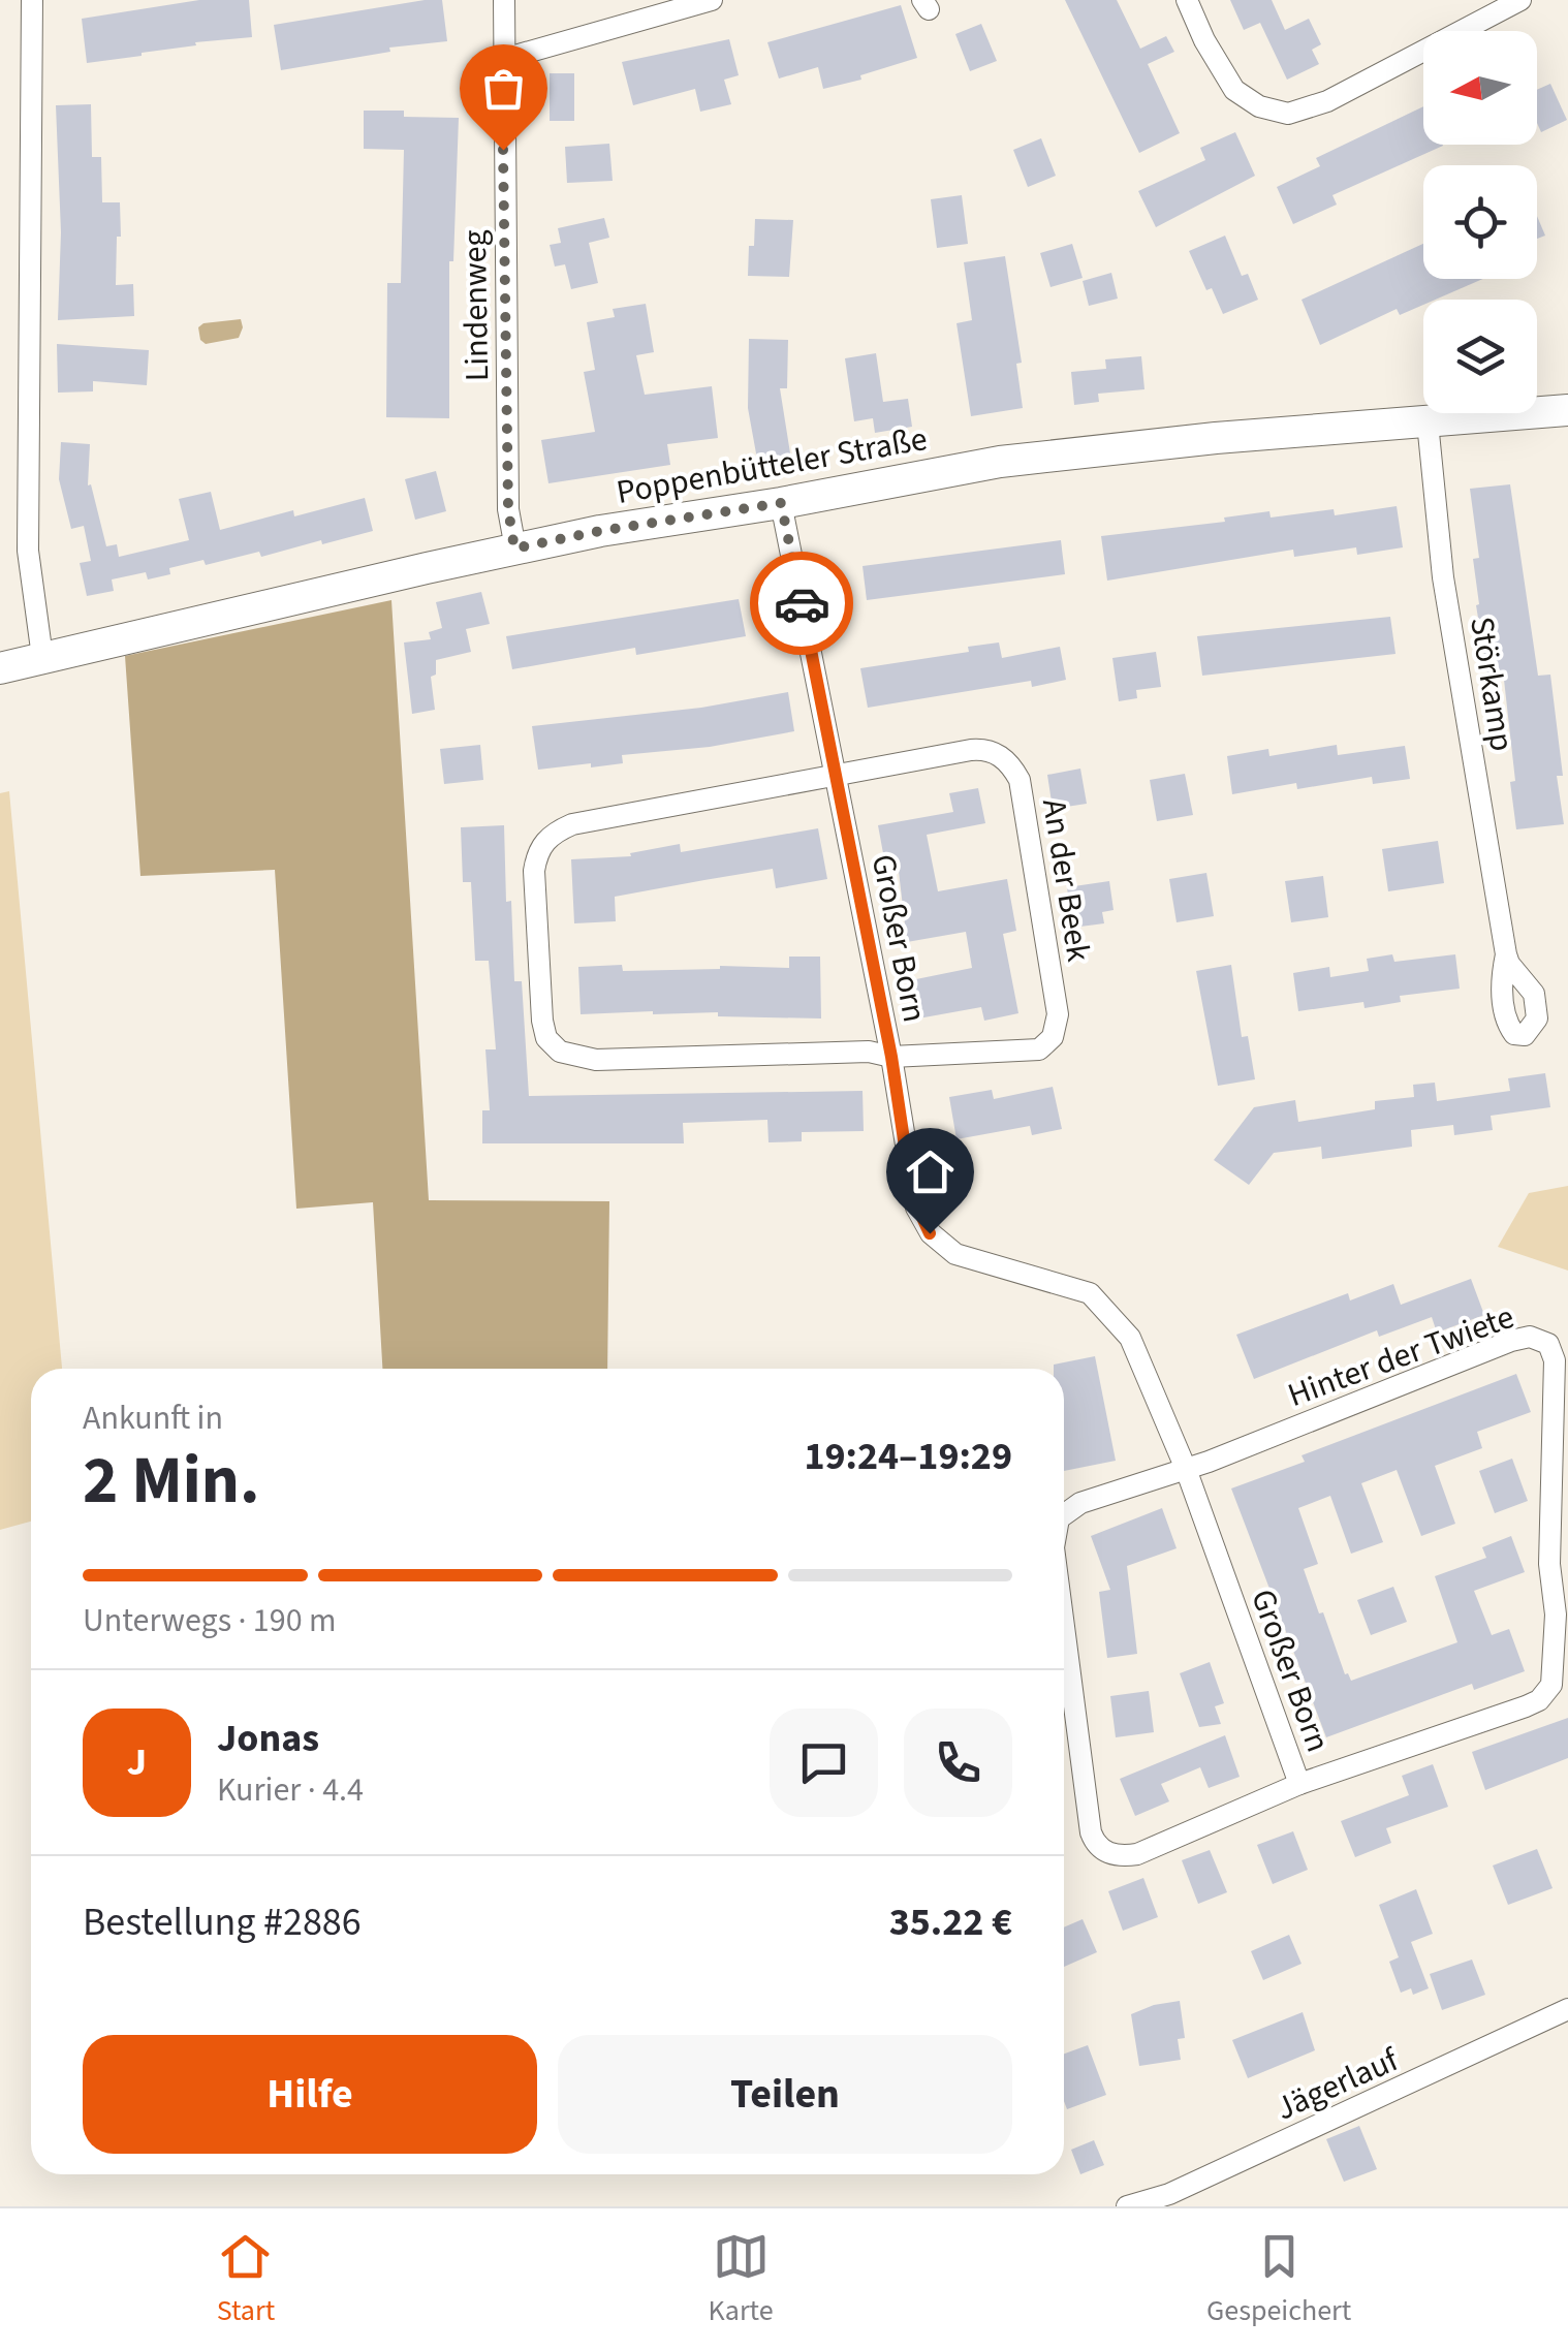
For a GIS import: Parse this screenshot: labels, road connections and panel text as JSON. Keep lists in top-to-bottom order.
{
  "streets": {
    "main road": ["Poppenbütteler Straße"],
    "street": [
      "Lindenweg",
      "Störkamp",
      "An der Beek",
      "Großer Born",
      "Hinter der Twiete",
      "Jägerlauf"
    ]
  },
  "crossings": [
    ["Lindenweg", "Poppenbütteler Straße"],
    ["Poppenbütteler Straße", "Störkamp"],
    ["Poppenbütteler Straße", "Großer Born"],
    ["An der Beek", "Großer Born"],
    ["Großer Born", "Hinter der Twiete"]
  ],
  "north": "left",
  "page": {
    "heading": ["2 Min.", "Ankunft in", "19:24–19:29"],
    "panel": [
      "Jonas",
      "Kurier · 4.4",
      "Bestellung #2886",
      "35.22 €"
    ],
    "bar": "Unterwegs · 190 m",
    "round": "J",
    "buttons": ["Hilfe", "Teilen"],
    "tabs": ["Start", "Karte", "Gespeichert"]
  }
}
